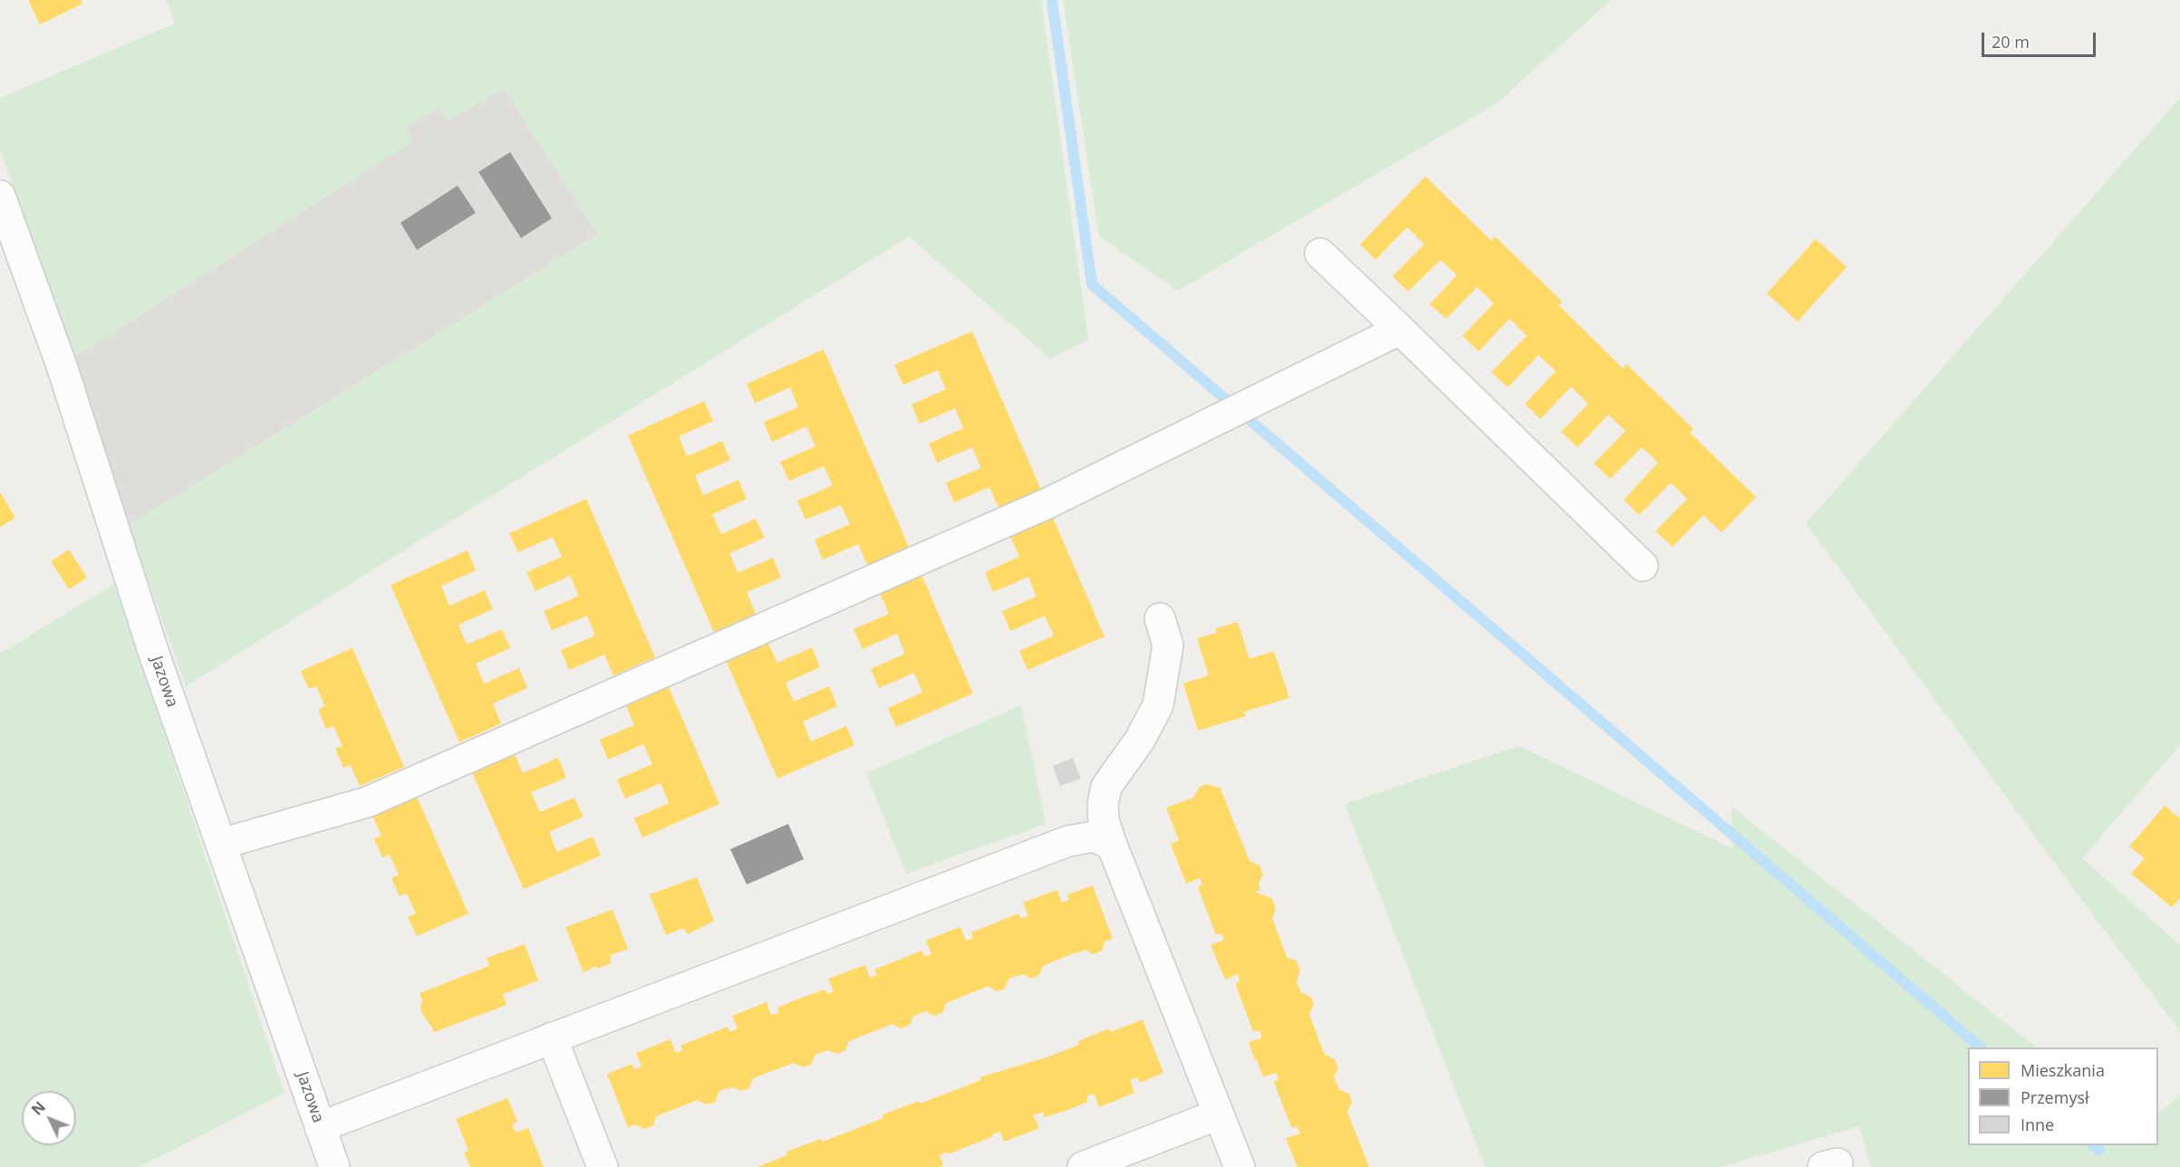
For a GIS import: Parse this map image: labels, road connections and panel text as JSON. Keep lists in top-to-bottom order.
{
  "streets": {
    "street": ["Jazowa"]
  },
  "legend": ["Mieszkania", "Przemysł", "Inne"],
  "scale_bar": "20 m",
  "north": "top left"
}
